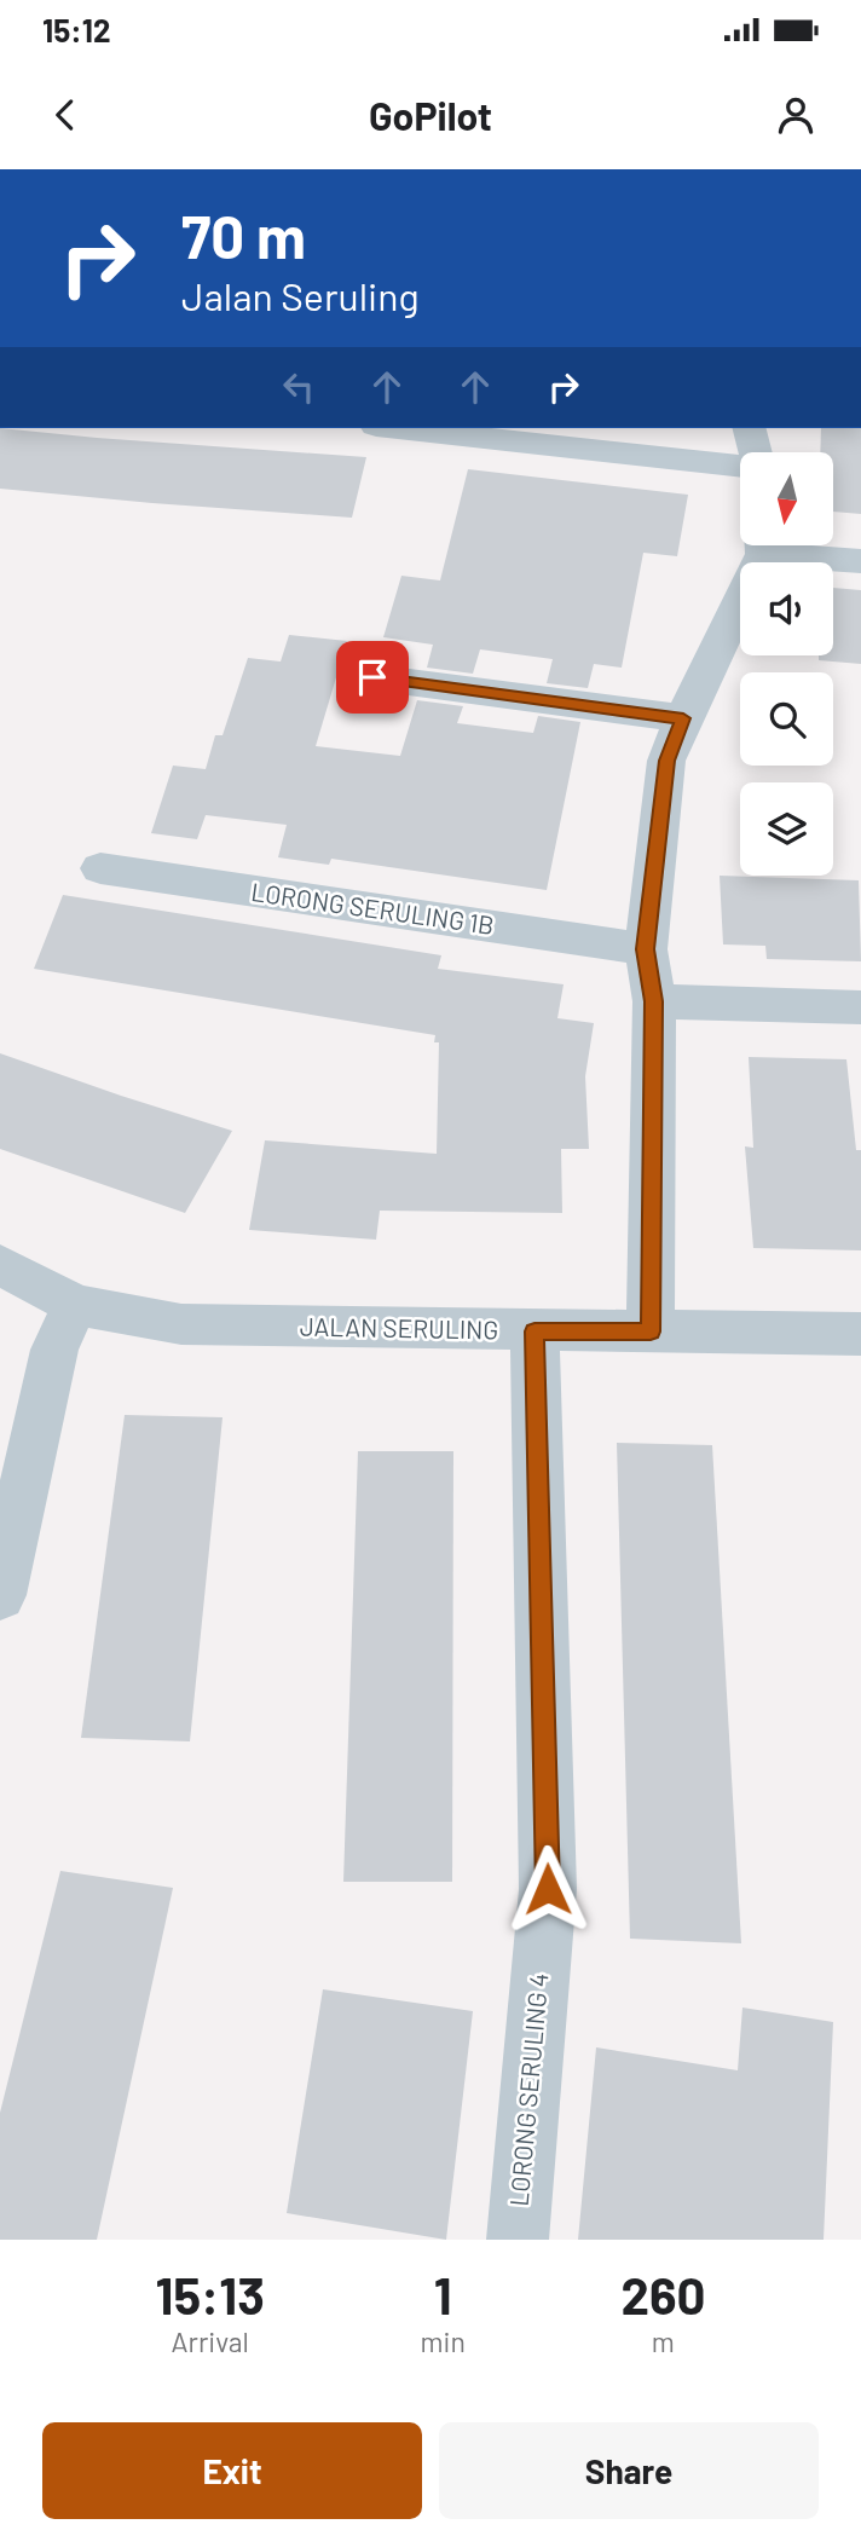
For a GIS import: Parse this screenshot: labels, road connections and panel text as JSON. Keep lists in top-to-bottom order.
{
  "streets": {
    "street": ["LORONG SERULING 1B", "JALAN SERULING", "LORONG SERULING 4"]
  },
  "crossings": [
    ["JALAN SERULING", "LORONG SERULING 4"]
  ],
  "north": "bottom",
  "page": {
    "status": "15:12",
    "header": "GoPilot",
    "turn": ["70 m", "Jalan Seruling"],
    "eta": [
      "15:13",
      "Arrival",
      "1",
      "min",
      "260",
      "m"
    ],
    "buttons": ["Exit", "Share"]
  }
}
